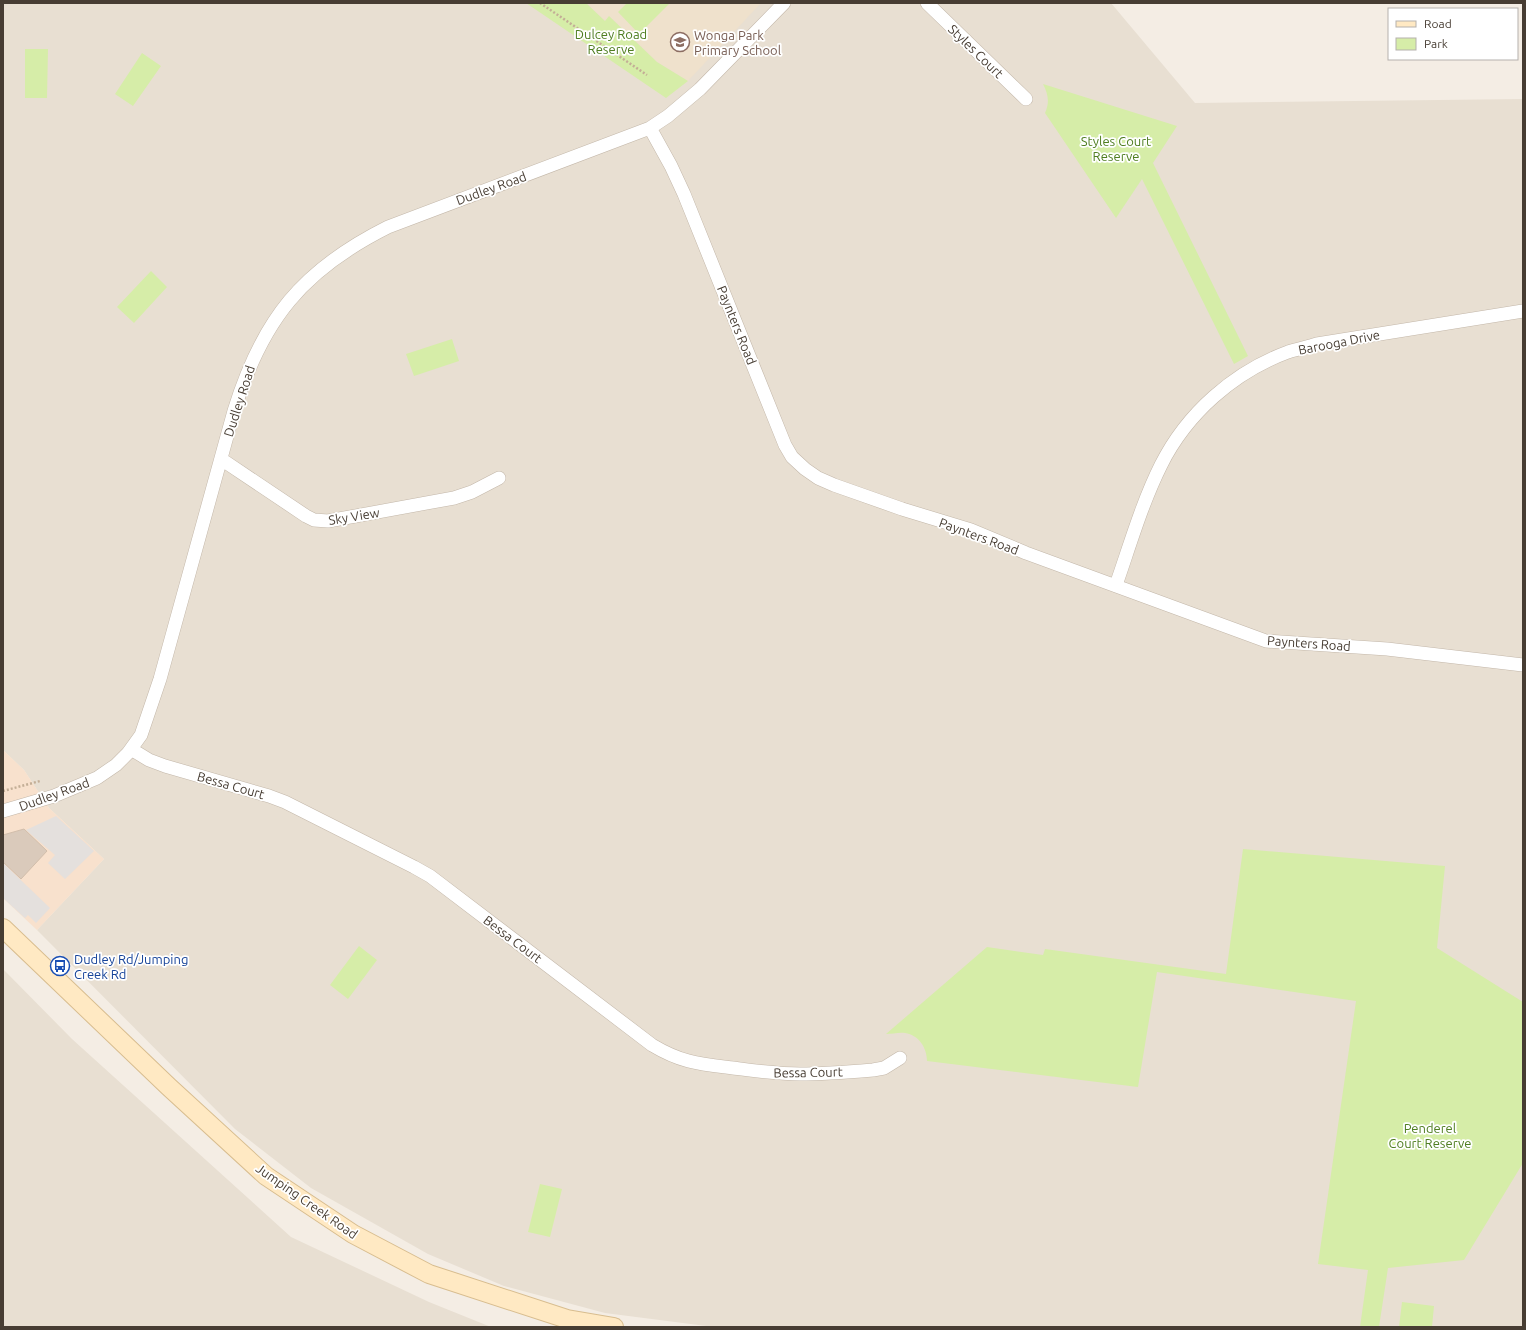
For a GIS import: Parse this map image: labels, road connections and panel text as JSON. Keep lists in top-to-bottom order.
{
  "streets": {
    "main road": ["Jumping Creek Road"],
    "street": [
      "Styles Court",
      "Dudley Road",
      "Paynters Road",
      "Barooga Drive",
      "Sky View",
      "Bessa Court"
    ]
  },
  "crossings": [
    ["Dudley Road", "Paynters Road"],
    ["Dudley Road", "Sky View"],
    ["Dudley Road", "Bessa Court"],
    ["Paynters Road", "Barooga Drive"]
  ],
  "parks": ["Dulcey Road Reserve", "Styles Court Reserve", "Penderel Court Reserve"],
  "places": {
    "school or university": ["Wonga Park Primary School"],
    "bus stop": ["Dudley Rd/Jumping Creek Rd"]
  },
  "legend": ["Road", "Park"]
}
